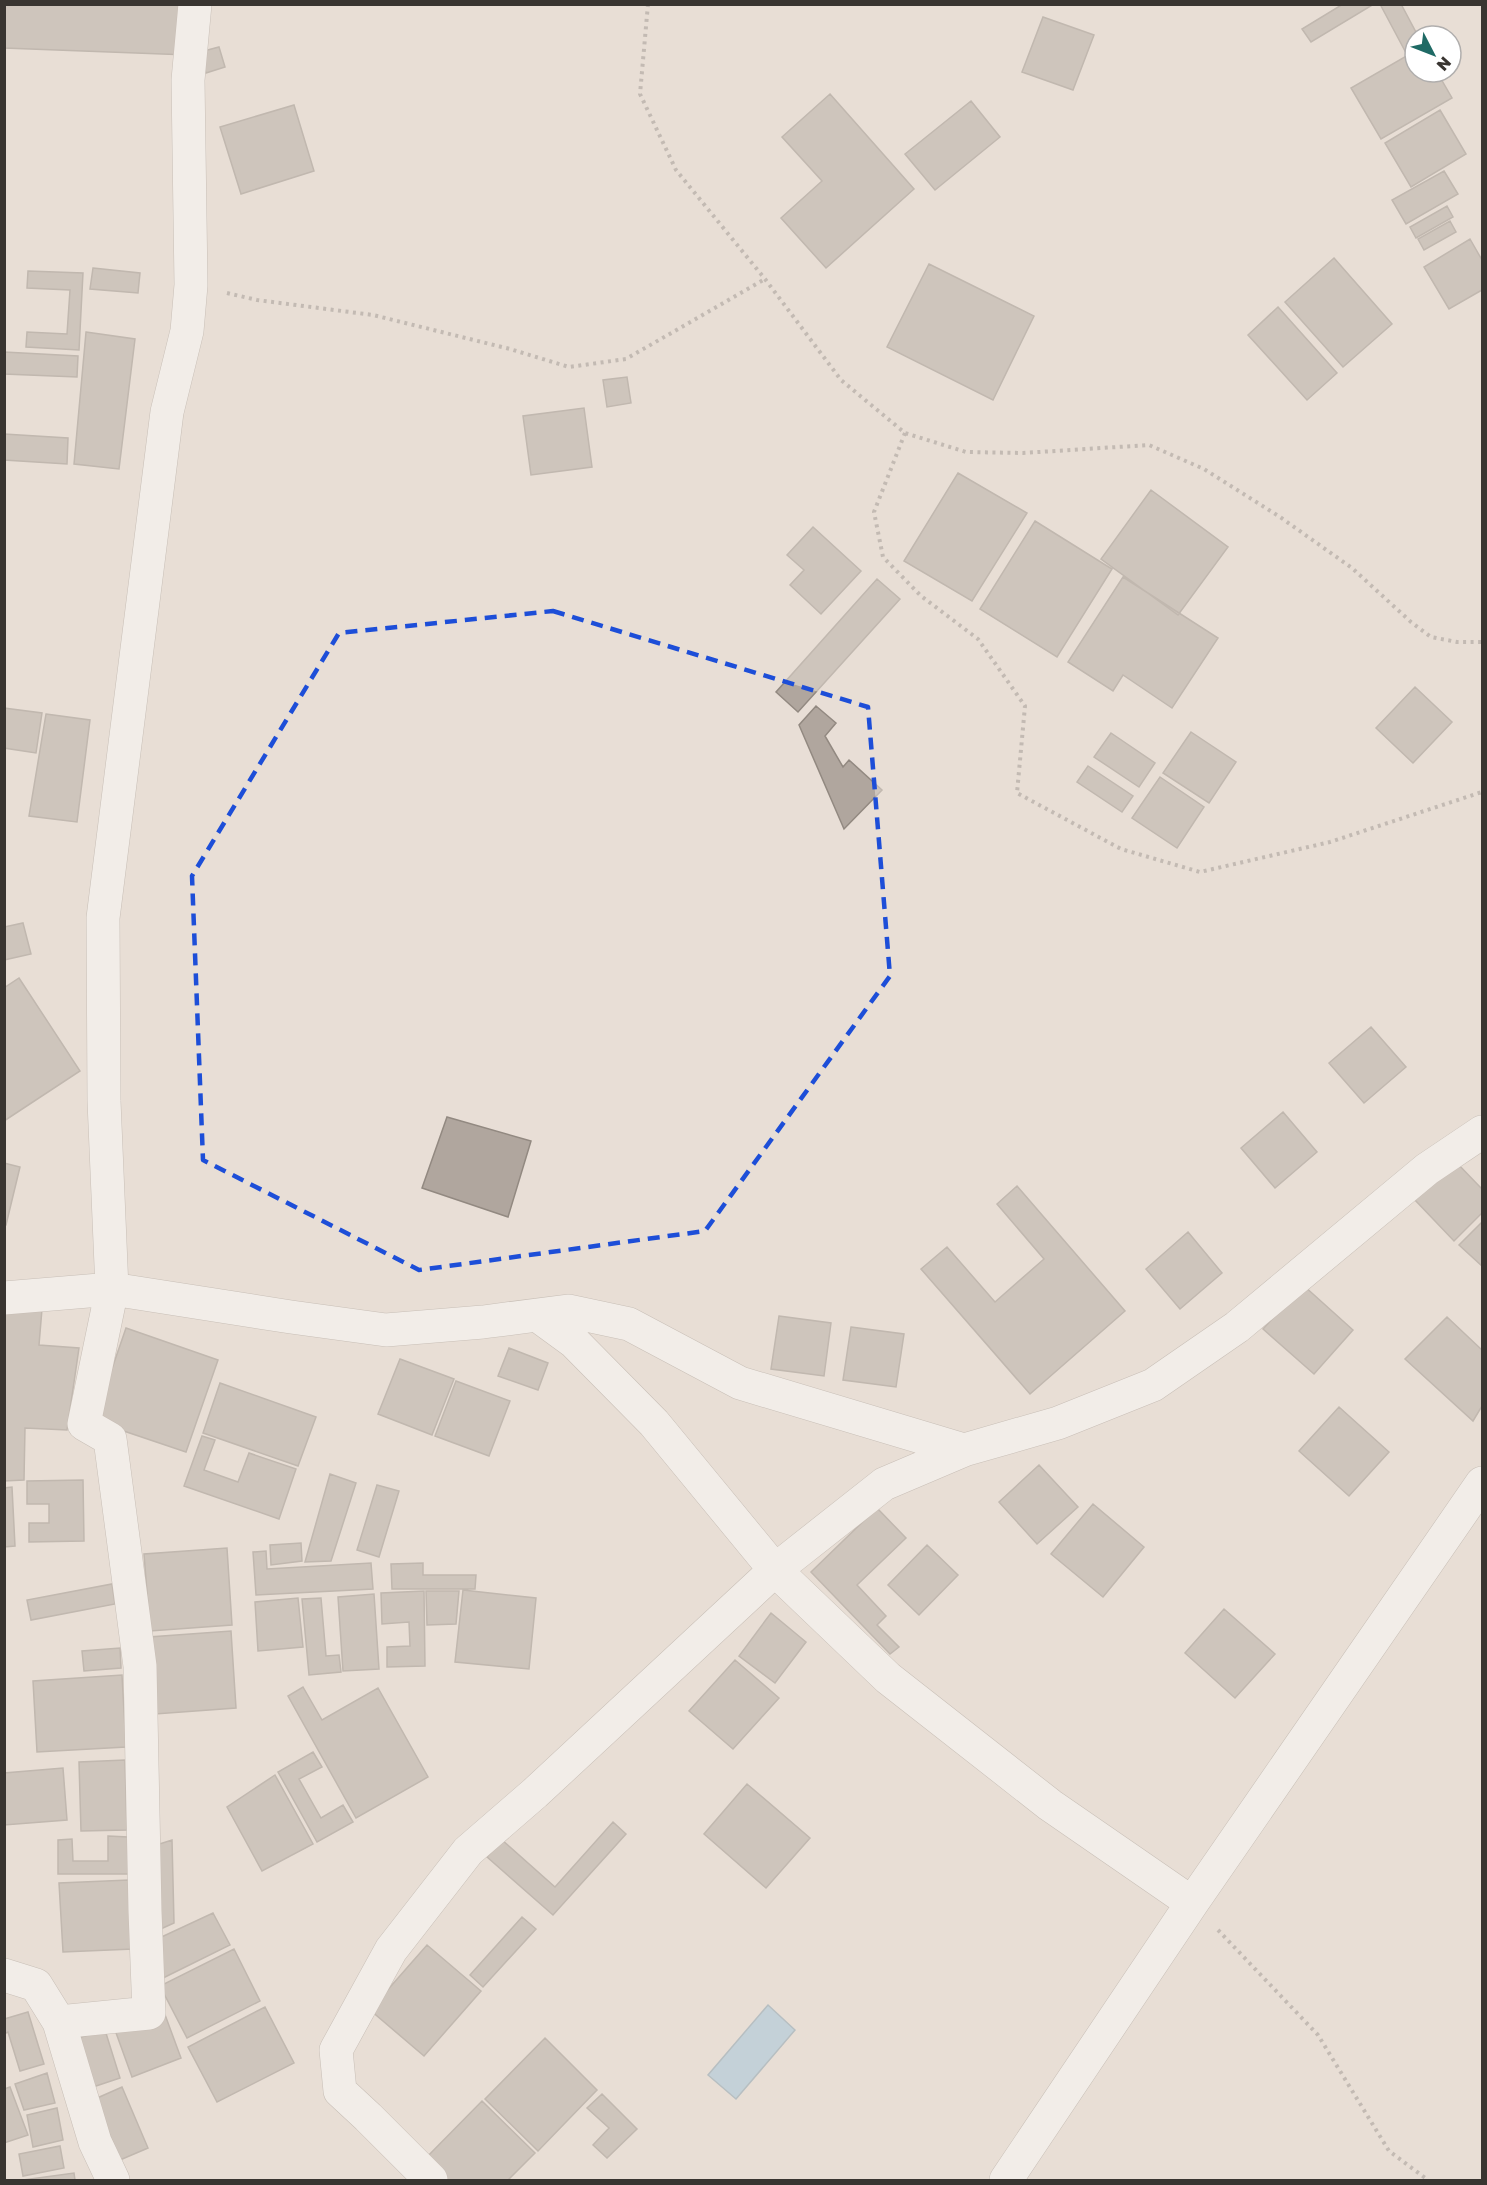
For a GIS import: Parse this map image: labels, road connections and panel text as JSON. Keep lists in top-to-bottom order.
{
  "north": "bottom right"
}
